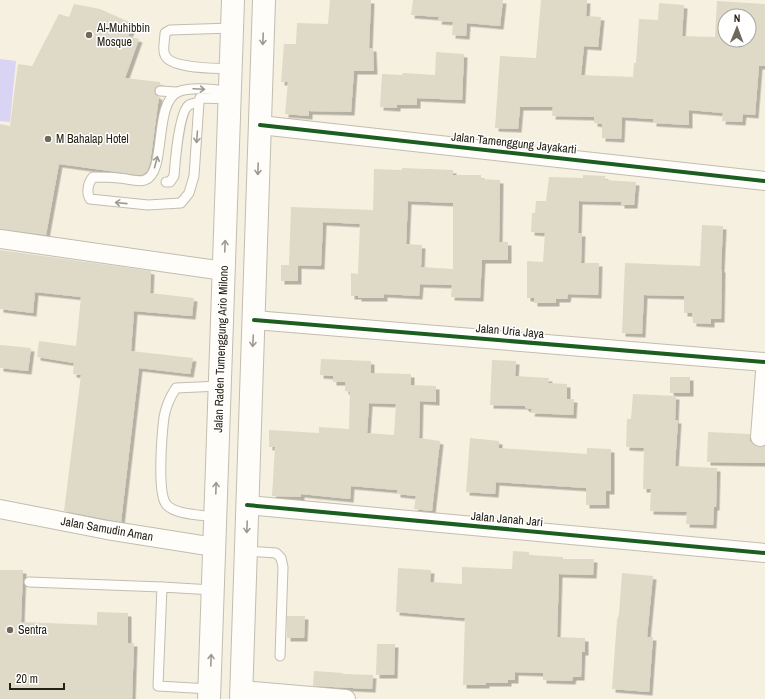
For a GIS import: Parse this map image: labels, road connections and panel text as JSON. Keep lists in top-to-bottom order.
{
  "streets": {
    "highway": ["Jalan Raden Tumenggung Ario Milono"],
    "street": [
      "Jalan Tamenggung Jayakarti",
      "Jalan Uria Jaya",
      "Jalan Janah Jari",
      "Jalan Samudin Aman"
    ]
  },
  "crossings": [
    ["Jalan Raden Tumenggung Ario Milono", "Jalan Samudin Aman"]
  ],
  "places": ["Al-Muhibbin Mosque", "M Bahalap Hotel", "Sentra"],
  "scale_bar": "20 m",
  "north": "top"
}
